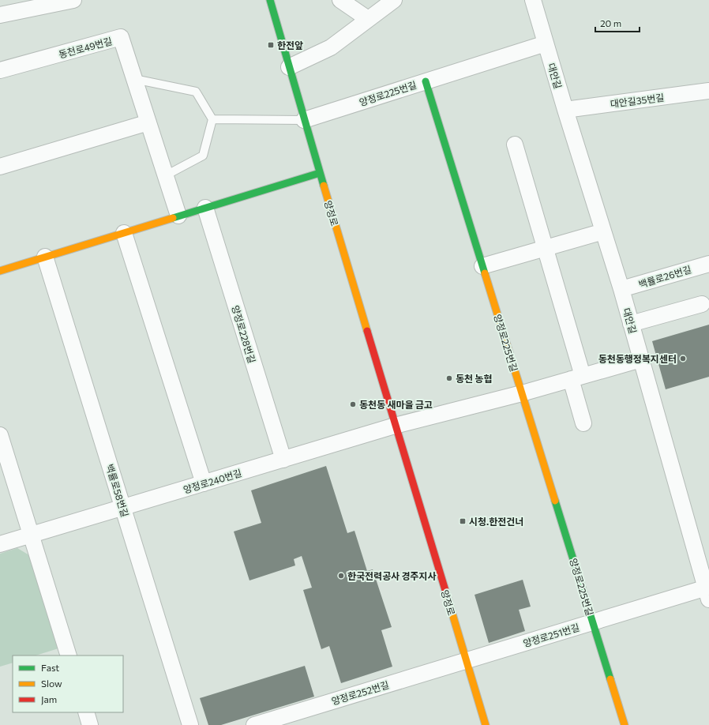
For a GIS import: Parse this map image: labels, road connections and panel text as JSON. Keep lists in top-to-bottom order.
{
  "streets": {
    "street": [
      "동천로49번길",
      "대안길",
      "양정로225번길",
      "대안길35번길",
      "양정로",
      "백률로26번길",
      "양정로228번길",
      "양정로240번길",
      "백률로58번길",
      "양정로251번길",
      "양정로252번길"
    ]
  },
  "crossings": [
    ["대안길", "대안길35번길"],
    ["대안길", "백률로26번길"],
    ["대안길", "양정로251번길"],
    ["양정로225번길", "양정로"],
    ["양정로225번길", "양정로251번길"],
    ["양정로", "양정로240번길"],
    ["양정로", "양정로251번길"],
    ["양정로", "양정로252번길"],
    ["양정로228번길", "양정로240번길"],
    ["양정로240번길", "백률로58번길"],
    ["양정로251번길", "양정로252번길"]
  ],
  "places": {
    "transit": ["한전앞", "시청.한전건너"],
    "other": [
      "동천동행정복지센터",
      "동천 농협",
      "동천동 새마을 금고",
      "한국전력공사 경주지사"
    ]
  },
  "legend": ["Fast", "Slow", "Jam"],
  "scale_bar": "20 m"
}
